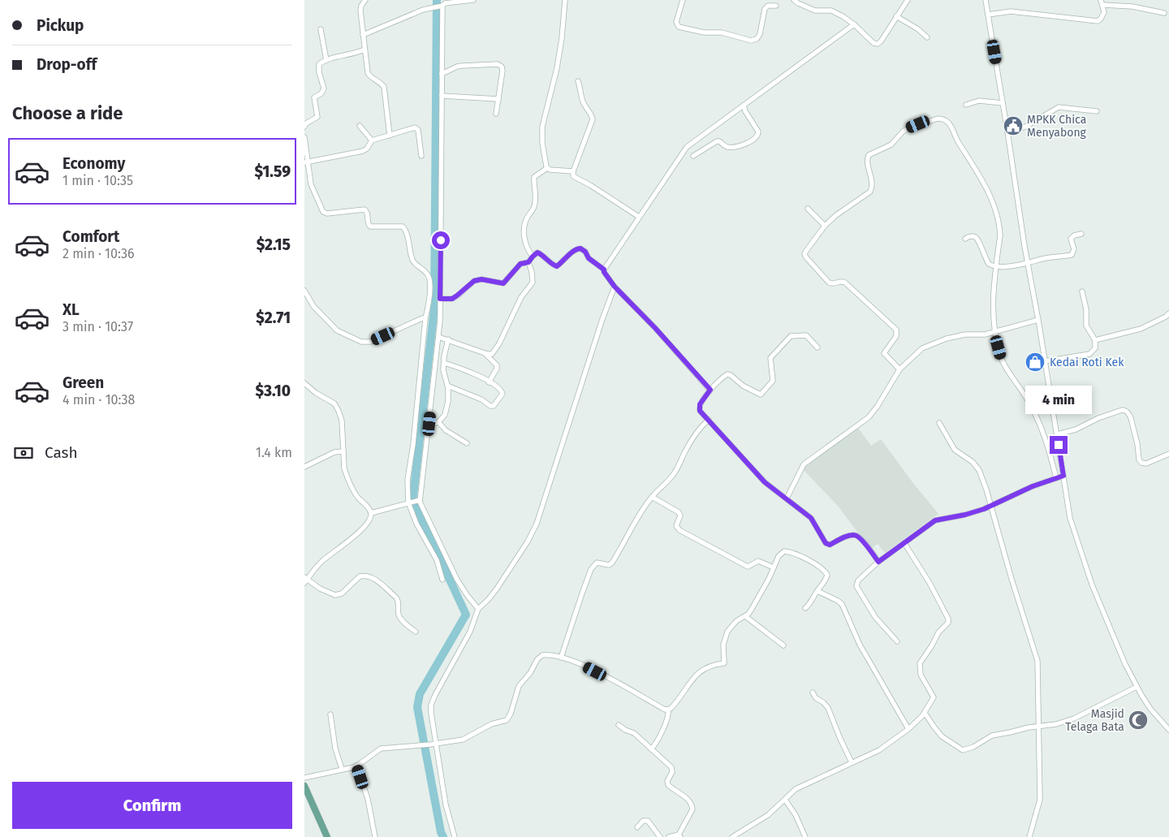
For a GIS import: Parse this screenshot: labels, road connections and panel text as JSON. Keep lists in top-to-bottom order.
{
  "places": {
    "public building": ["MPKK Chica Menyabong"],
    "shop": ["Kedai Roti Kek"],
    "mosque": ["Masjid Telaga Bata"]
  },
  "page": {
    "banner": ["Pickup", "Drop-off"],
    "heading": "Choose a ride",
    "list": [
      {
        "name": "Economy",
        "note": "1 min · 10:35",
        "value": "$1.59"
      },
      {
        "name": "Comfort",
        "note": "2 min · 10:36",
        "value": "$2.15"
      },
      {
        "name": "XL",
        "note": "3 min · 10:37",
        "value": "$2.71"
      },
      {
        "name": "Green",
        "note": "4 min · 10:38",
        "value": "$3.10"
      }
    ],
    "bubble": "4 min",
    "pay": ["Cash", "1.4 km"],
    "buttons": "Confirm"
  }
}
